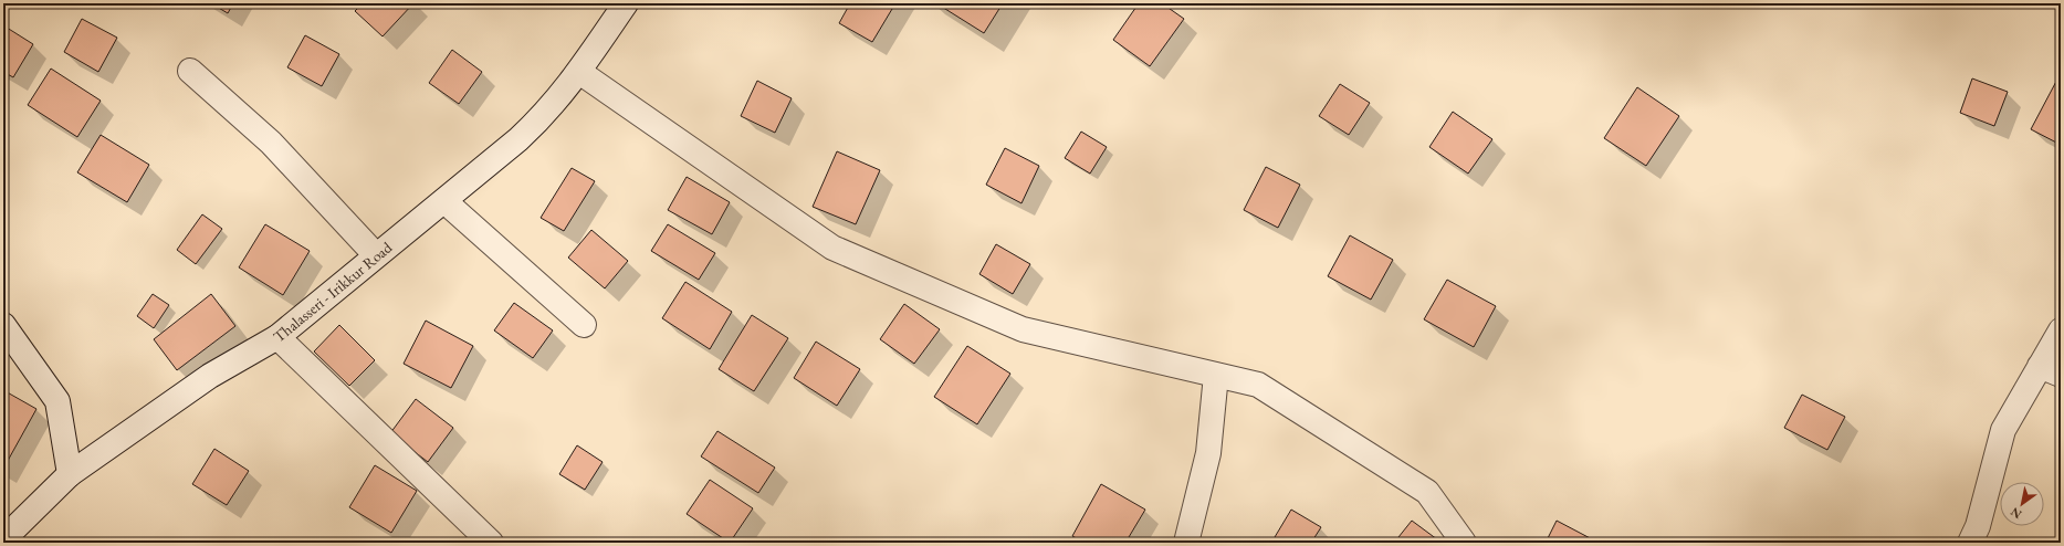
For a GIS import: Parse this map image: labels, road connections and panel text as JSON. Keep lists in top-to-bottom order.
{
  "streets": {
    "street": ["Thalasseri - Irikkur Road"]
  },
  "north": "bottom left"
}
